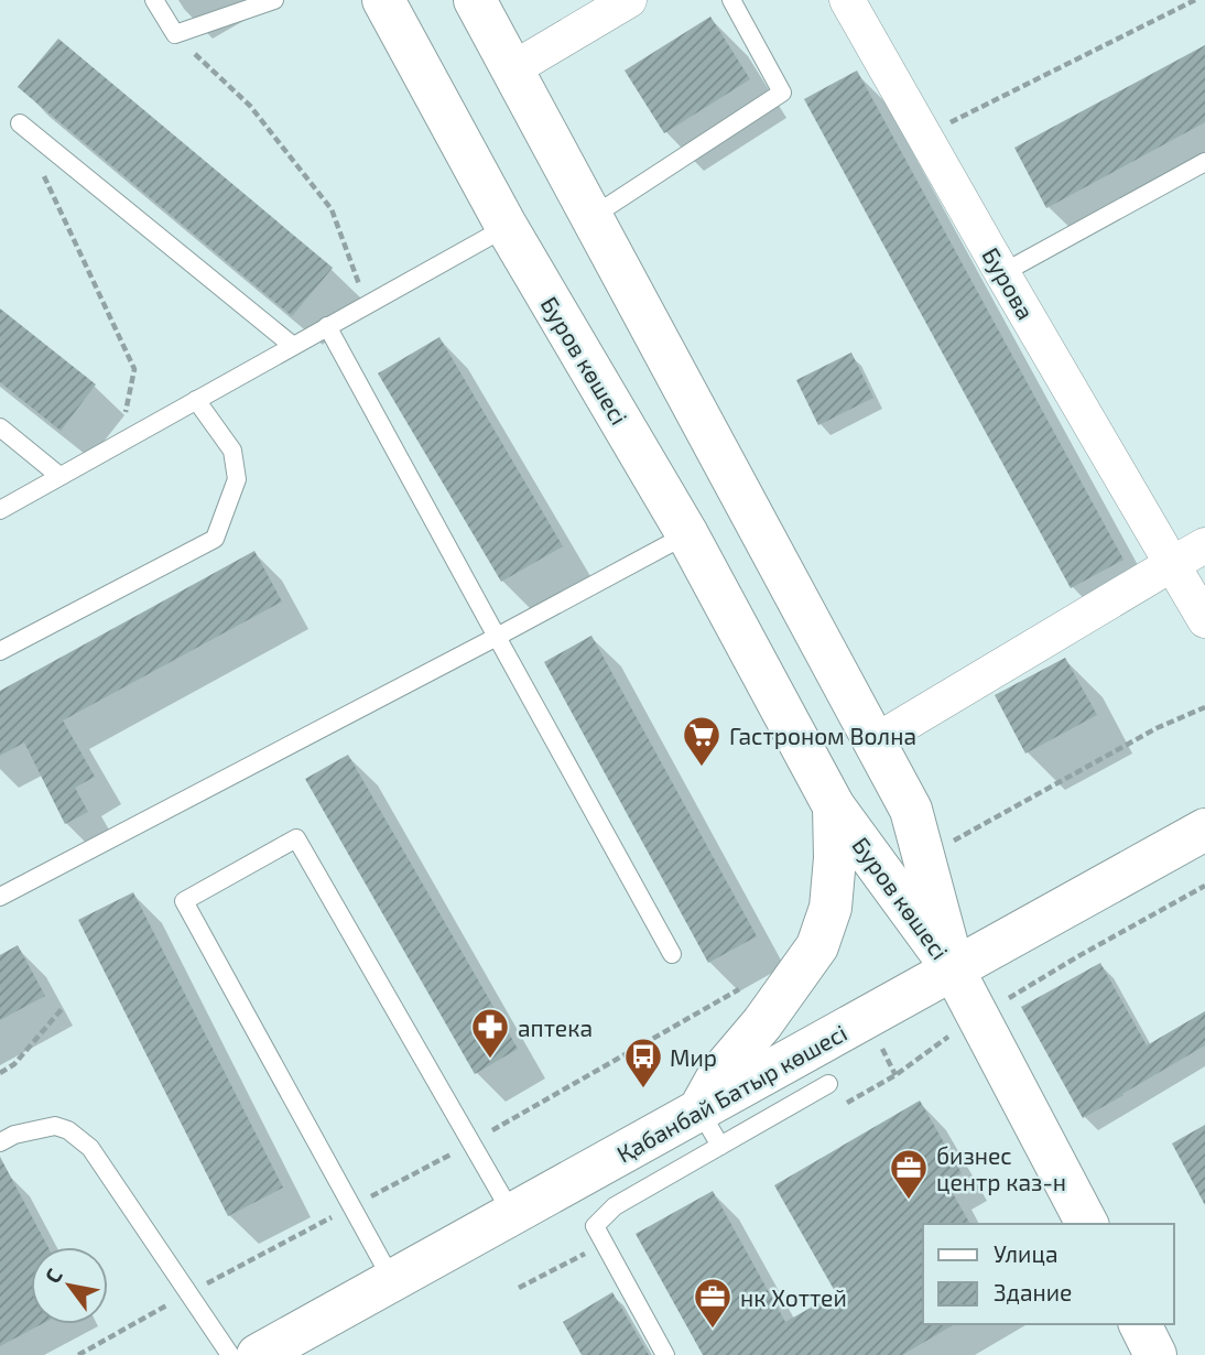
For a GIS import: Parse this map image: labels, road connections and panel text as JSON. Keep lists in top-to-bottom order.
{
  "streets": {
    "main road": ["Буров көшесі", "Қабанбай Батыр көшесі"],
    "street": ["Бурова"]
  },
  "crossings": [
    ["Буров көшесі", "Қабанбай Батыр көшесі"]
  ],
  "places": {
    "supermarket": ["Гастроном Волна"],
    "pharmacy": ["аптека"],
    "bus stop": ["Мир"],
    "office": ["бизнес центр каз-н", "нк Хоттей"]
  },
  "legend": ["Улица", "Здание"],
  "north": "top left"
}
